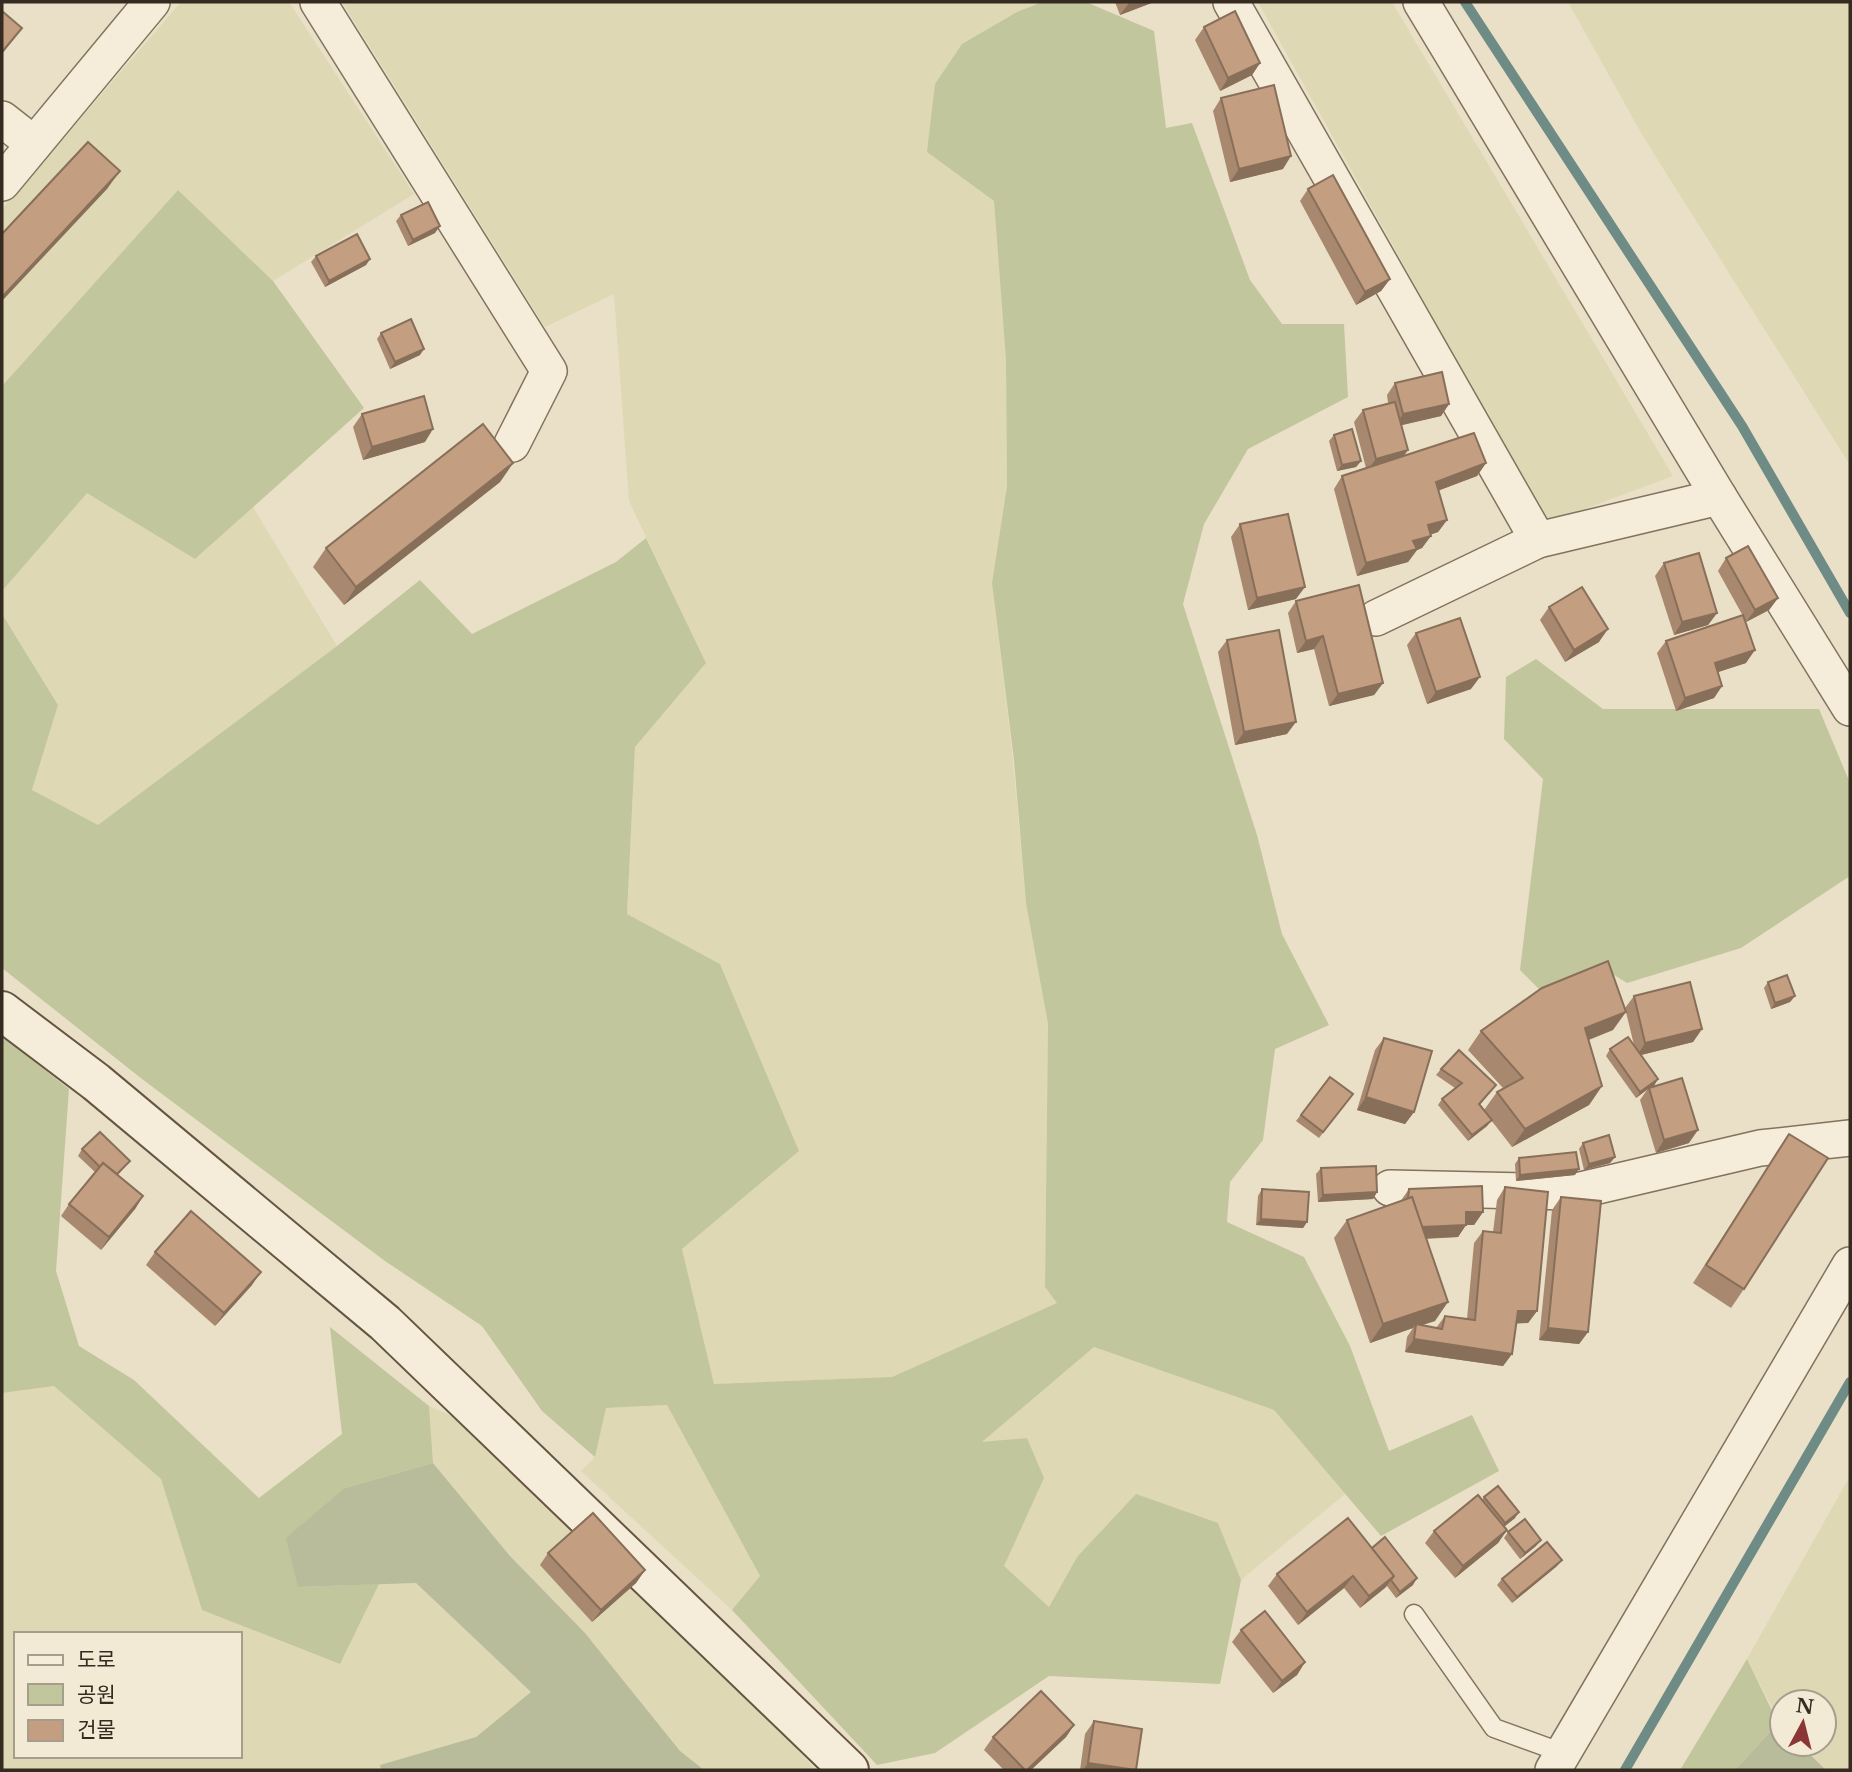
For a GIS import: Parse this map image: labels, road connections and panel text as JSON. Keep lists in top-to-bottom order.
{
  "legend": ["도로", "공원", "건물"],
  "north": "top"
}
